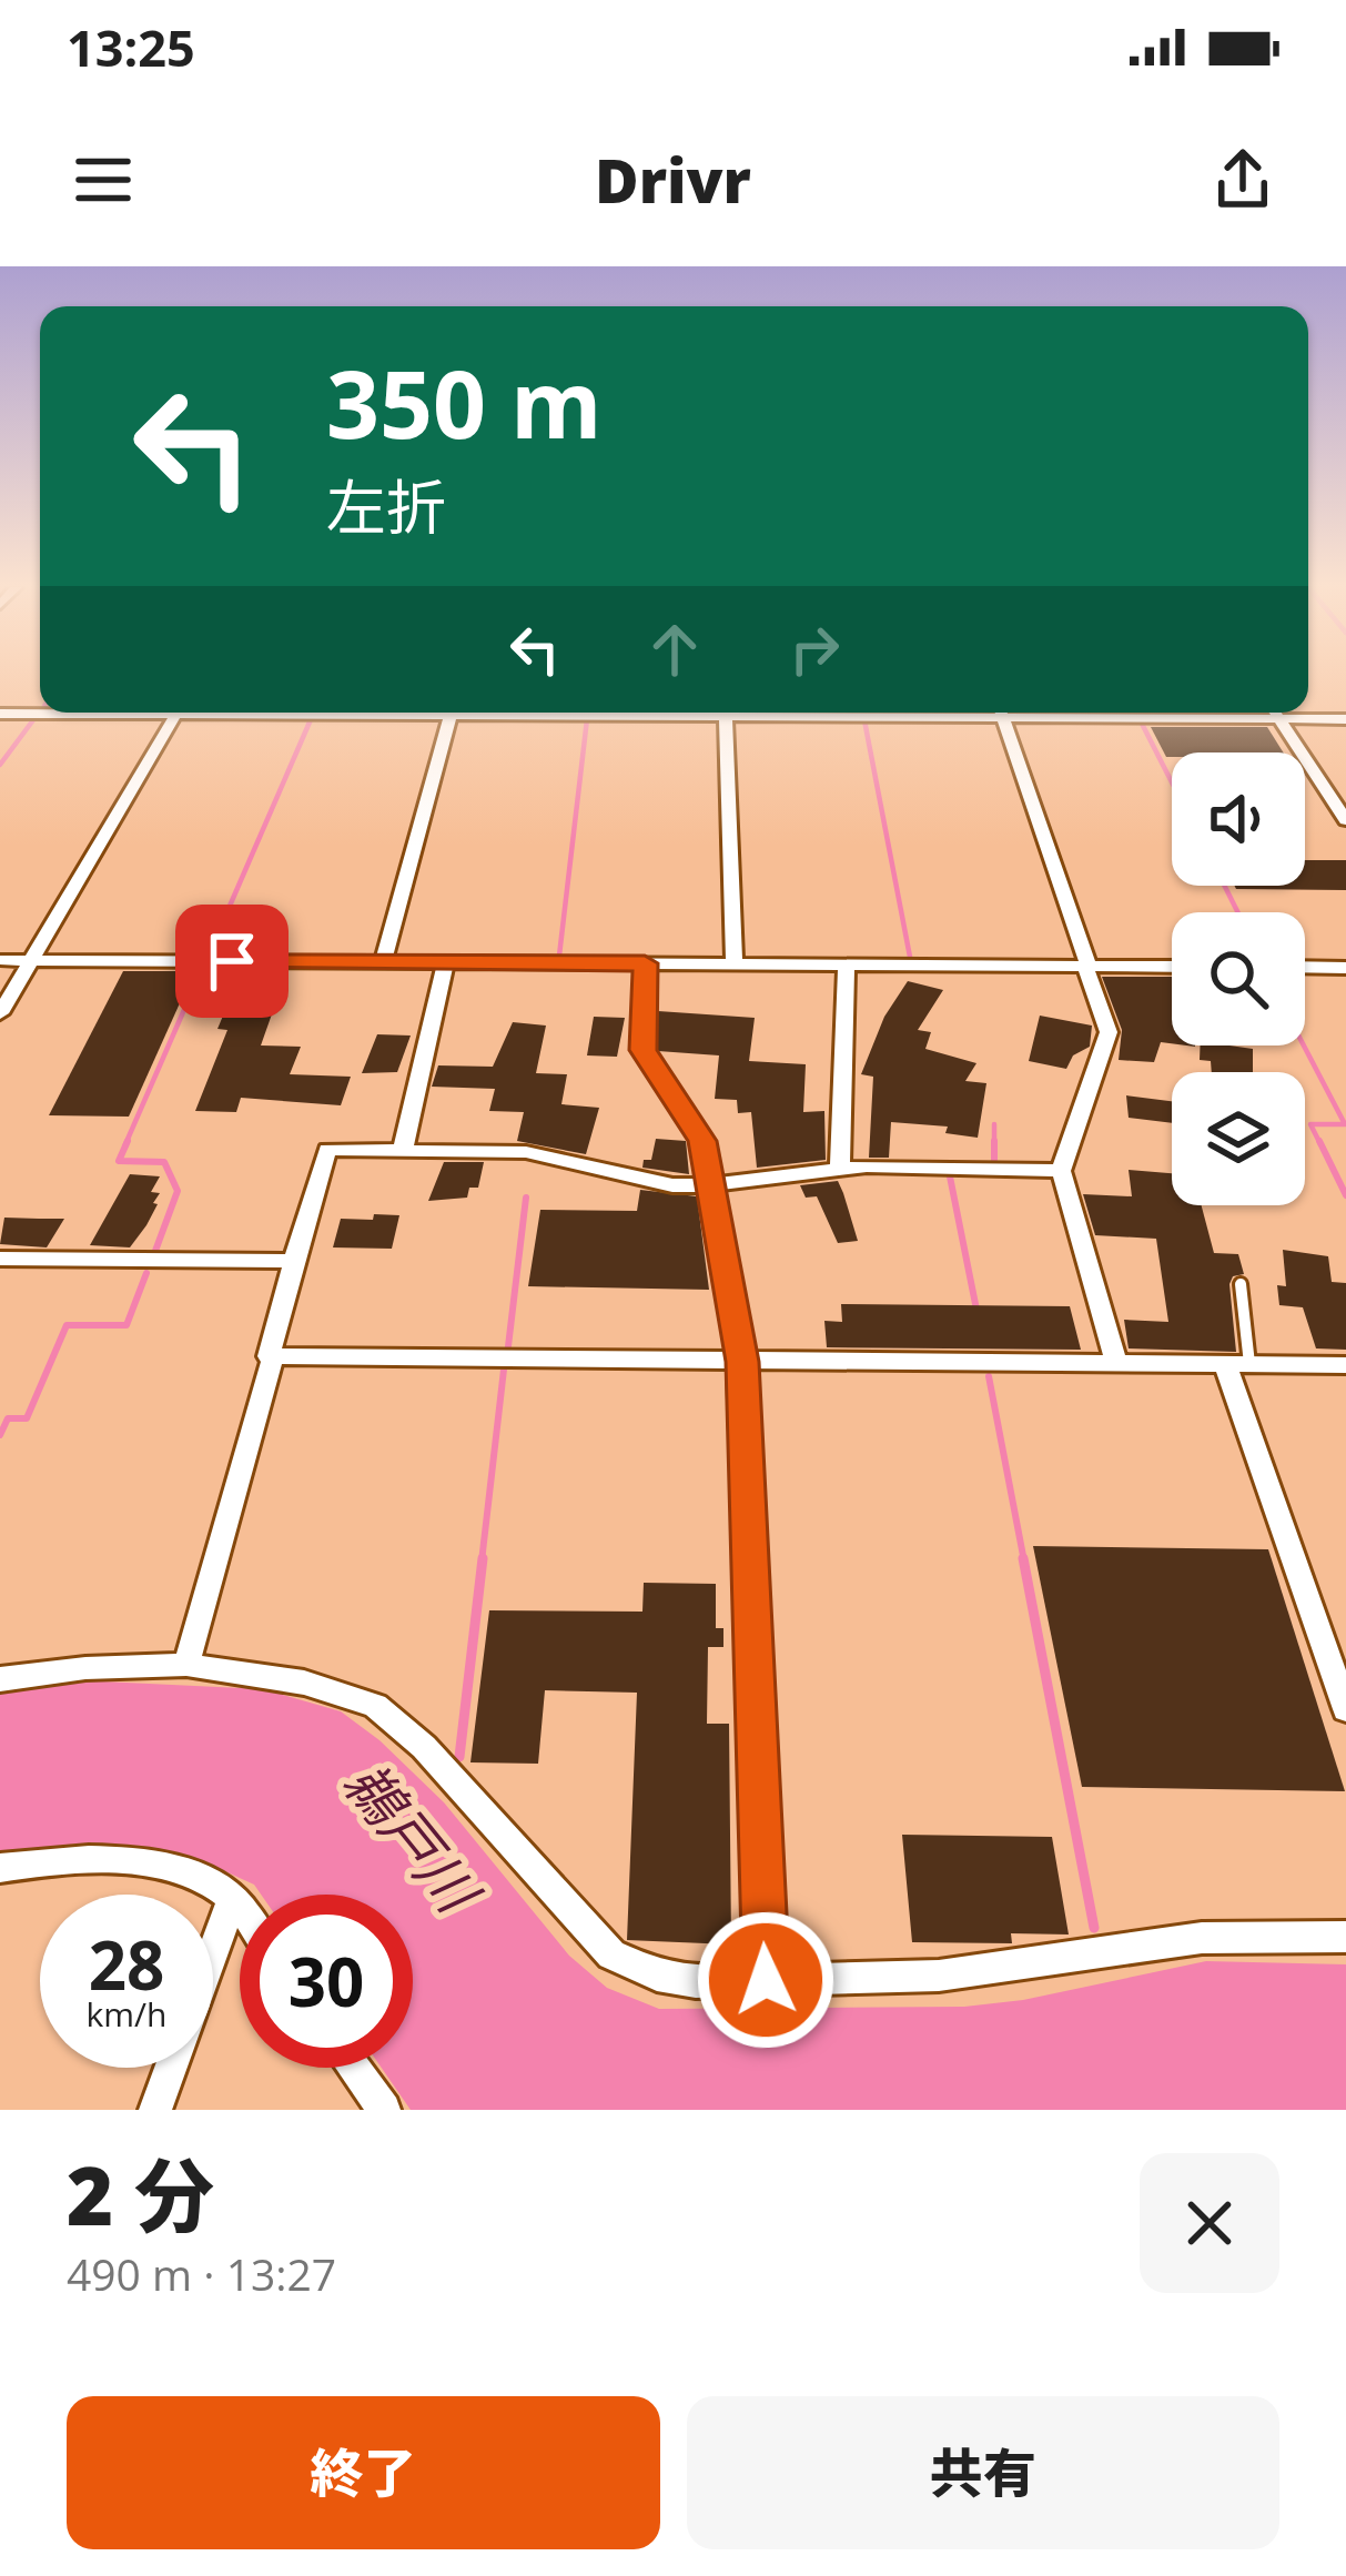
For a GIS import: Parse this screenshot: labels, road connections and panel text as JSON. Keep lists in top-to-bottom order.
{
  "water": ["鵜戸川"],
  "page": {
    "status": "13:25",
    "header": "Drivr",
    "turn": ["350 m", "左折"],
    "speed": "28 km/h",
    "limit": "30",
    "heading": ["2 分", "490 m · 13:27"],
    "buttons": ["終了", "共有"]
  }
}
